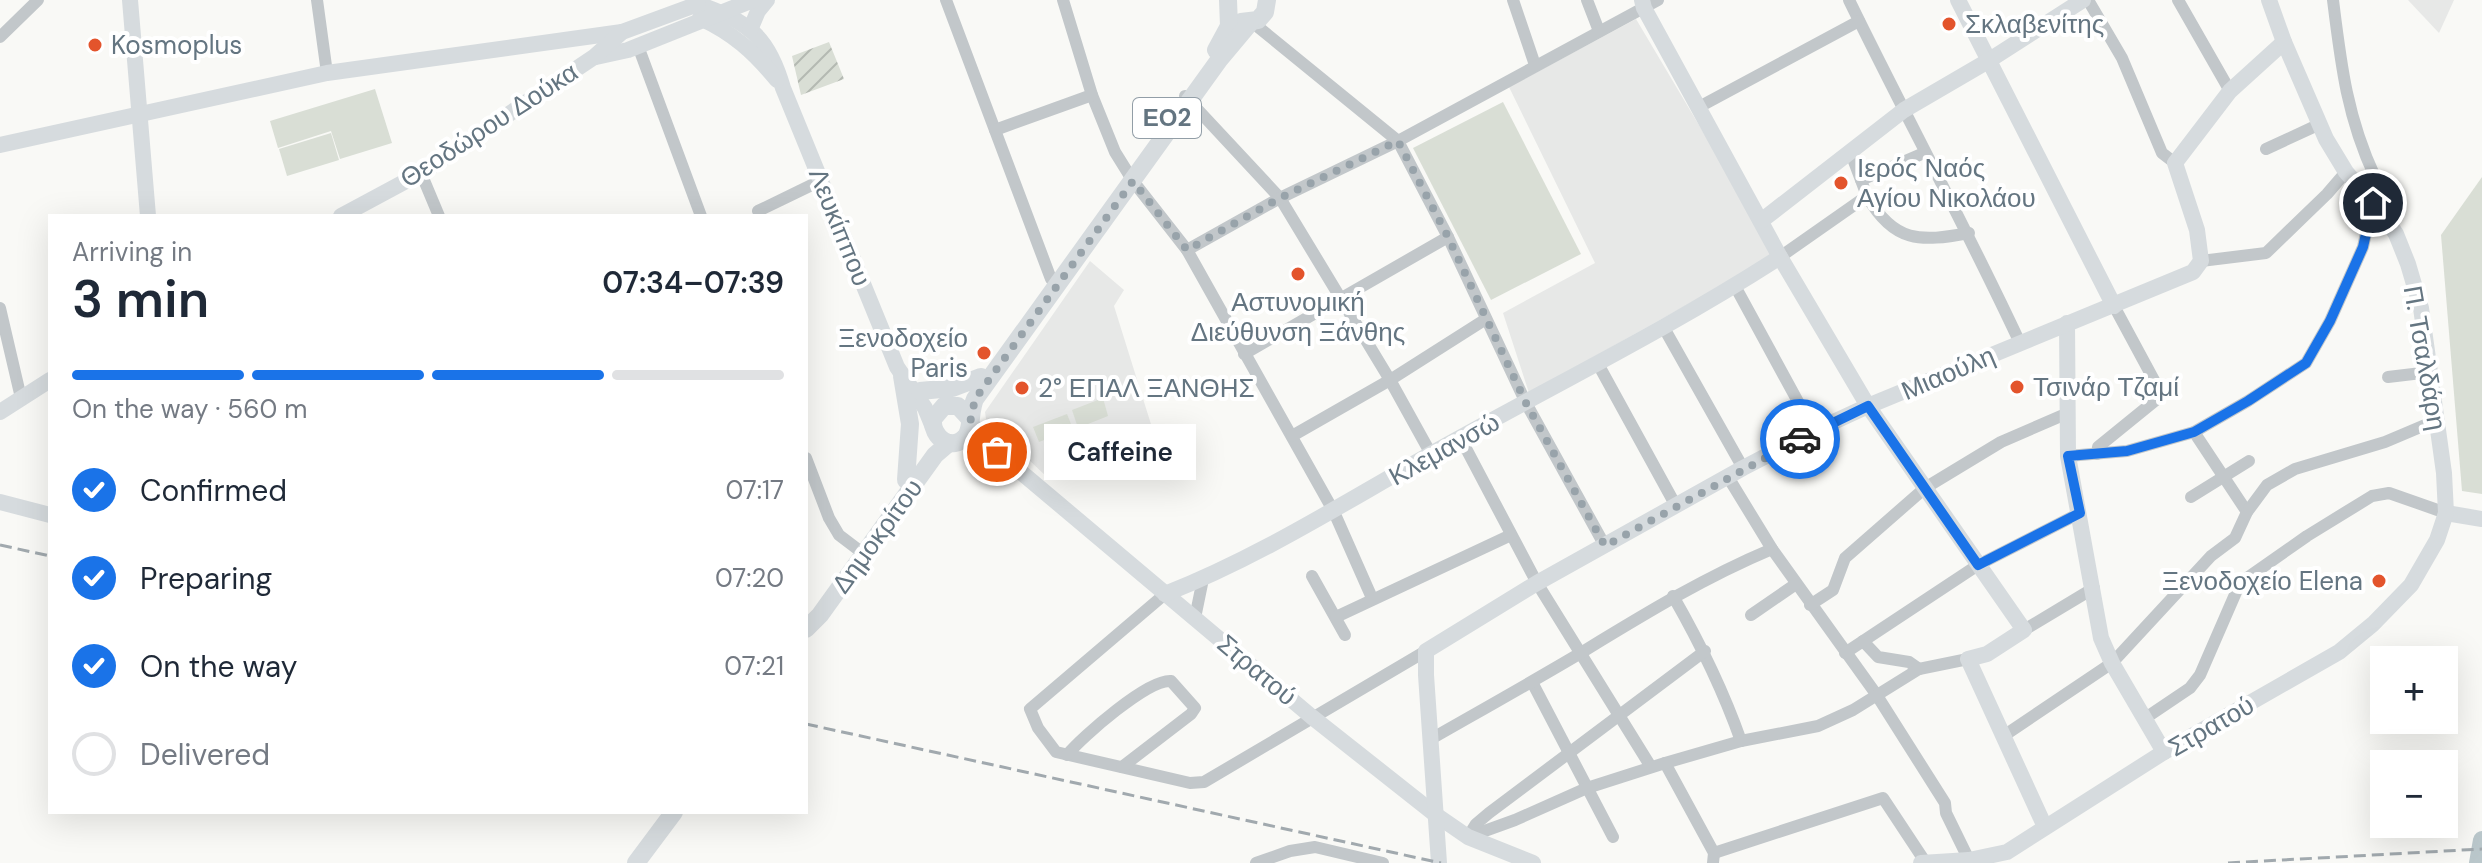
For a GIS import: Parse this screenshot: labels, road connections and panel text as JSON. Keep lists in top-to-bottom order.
{
  "streets": {
    "main road": ["ΕΟ2", "Δημοκρίτου"],
    "street": [
      "Θεοδώρου Δούκα",
      "Λευκίππου",
      "Π. Τσαλδάρη",
      "Μιαούλη",
      "Κλεμανσώ",
      "Στρατού"
    ]
  },
  "crossings": [
    ["ΕΟ2", "Λευκίππου"],
    ["ΕΟ2", "Δημοκρίτου"],
    ["ΕΟ2", "Στρατού"],
    ["Θεοδώρου Δούκα", "Λευκίππου"],
    ["Λευκίππου", "Δημοκρίτου"],
    ["Λευκίππου", "Στρατού"],
    ["Π. Τσαλδάρη", "Στρατού"],
    ["Κλεμανσώ", "Στρατού"],
    ["Δημοκρίτου", "Στρατού"]
  ],
  "places": [
    "Σκλαβενίτης",
    "Kosmoplus",
    "Ιερός Ναός Αγίου Νικολάου",
    "Αστυνομική Διεύθυνση Ξάνθης",
    "Ξενοδοχείο Paris",
    "Τσινάρ Τζαμί",
    "2° ΕΠΑΛ ΞΑΝΘΗΣ",
    "Caffeine",
    "Ξενοδοχείο Elena"
  ],
  "page": {
    "heading": ["3 min", "Arriving in", "07:34–07:39"],
    "bar": "On the way · 560 m",
    "bubble": "Caffeine",
    "list": [
      ["Confirmed", "07:17"],
      ["Preparing", "07:20"],
      ["On the way", "07:21"],
      "Delivered"
    ],
    "map_buttons": ["+", "−"]
  }
}
